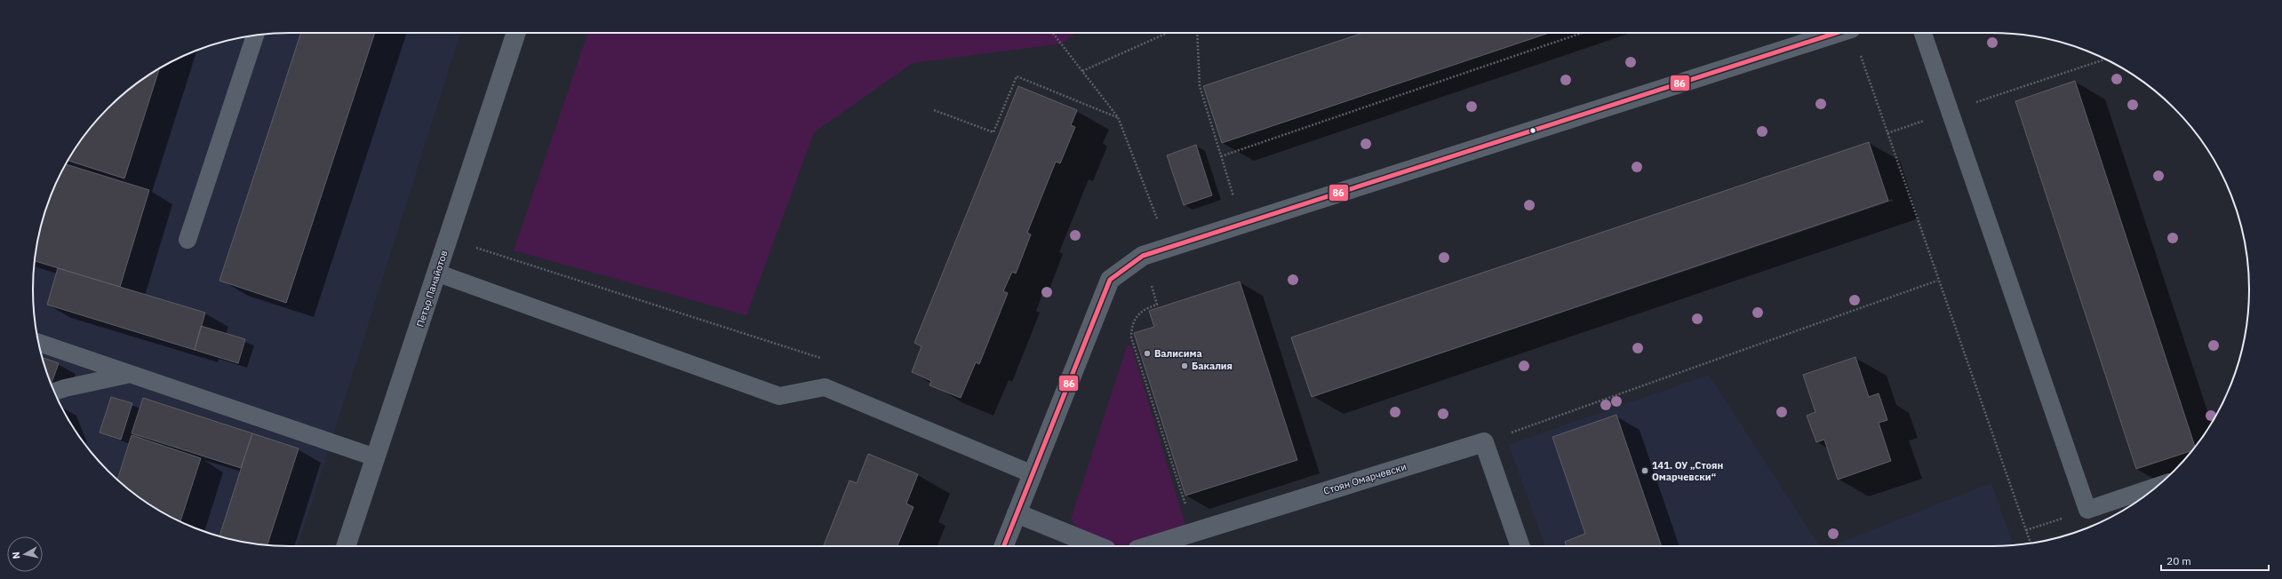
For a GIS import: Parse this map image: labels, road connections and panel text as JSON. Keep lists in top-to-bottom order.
{
  "streets": {
    "street": ["Петър Панайотов", "Стоян Омарчевски"]
  },
  "places": ["Валисима", "Бакалия", "141. ОУ „Стоян Омарчевски“"],
  "lines": ["transit line 86"],
  "scale_bar": "20 m",
  "north": "left"
}
